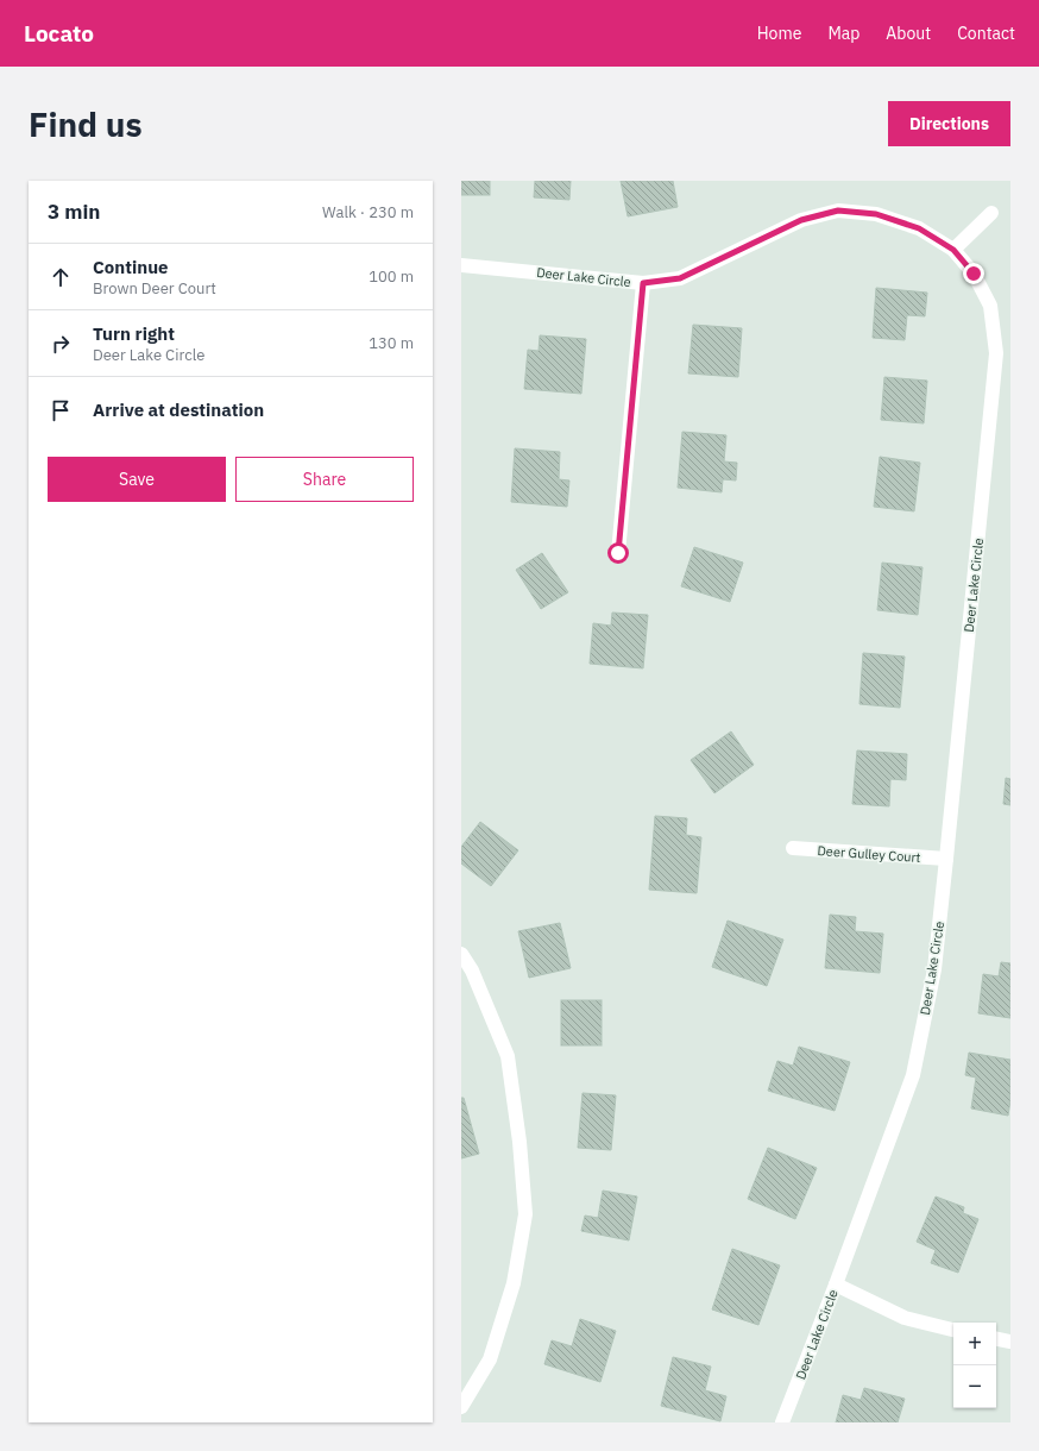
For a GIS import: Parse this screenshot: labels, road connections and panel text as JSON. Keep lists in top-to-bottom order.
{
  "streets": {
    "street": ["Deer Lake Circle", "Deer Gulley Court"]
  },
  "crossings": [
    ["Deer Lake Circle", "Deer Gulley Court"]
  ],
  "page": {
    "header": "Locato",
    "nav": [
      "Home",
      "Map",
      "About",
      "Contact"
    ],
    "buttons": [
      "Directions",
      ["Save", "Share"]
    ],
    "title": "Find us",
    "heading": ["3 min", "Walk · 230 m"],
    "list": [
      ["Continue", "Brown Deer Court", "100 m"],
      ["Turn right", "Deer Lake Circle", "130 m"],
      "Arrive at destination"
    ],
    "map_buttons": ["+", "−"]
  }
}
